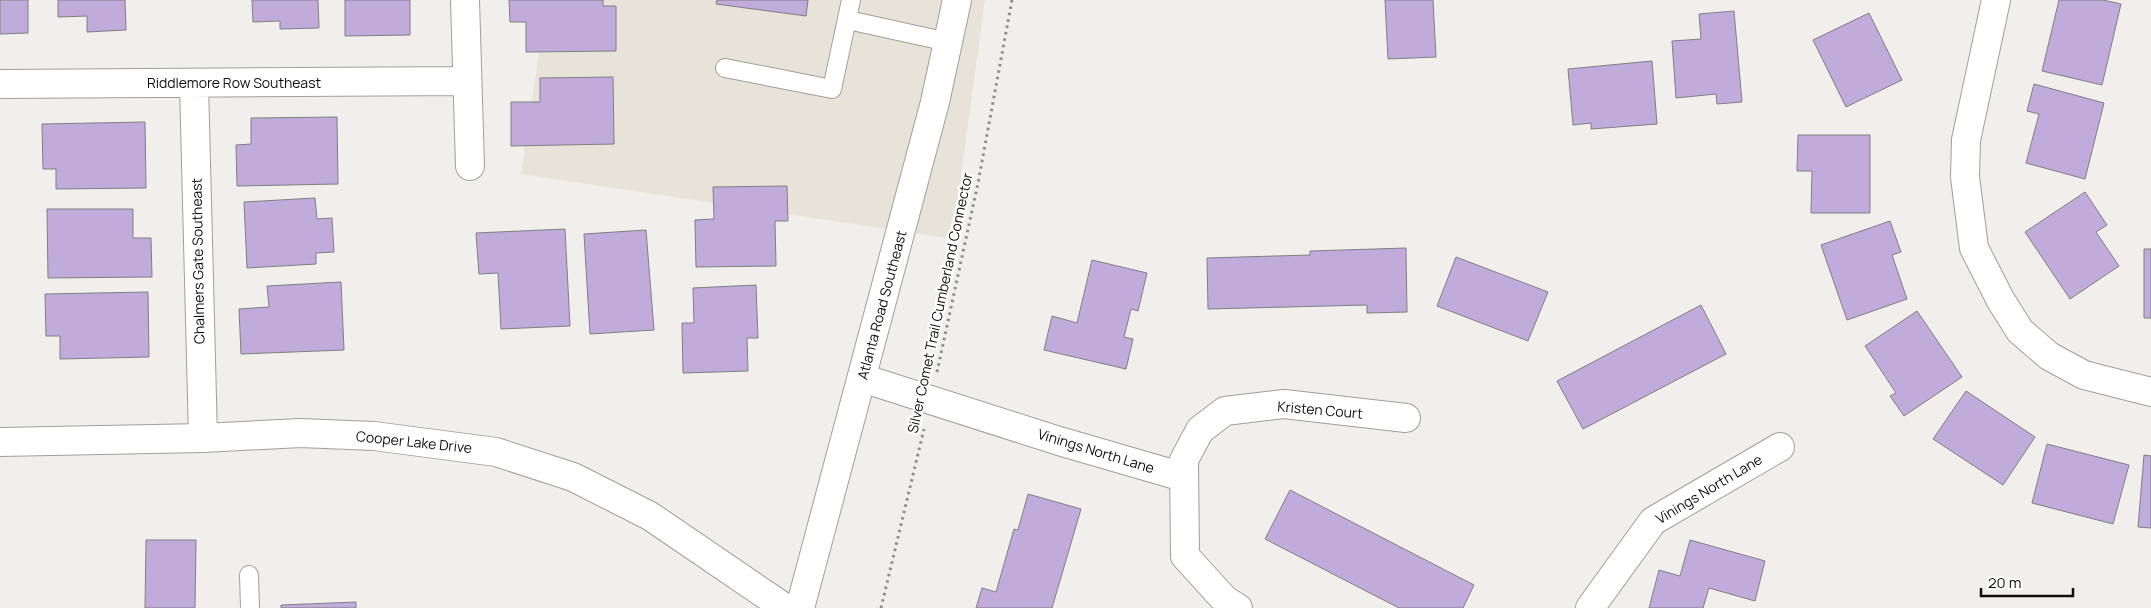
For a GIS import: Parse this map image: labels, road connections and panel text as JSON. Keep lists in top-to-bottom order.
{
  "streets": {
    "street": [
      "Riddlemore Row Southeast",
      "Chalmers Gate Southeast",
      "Atlanta Road Southeast",
      "Kristen Court",
      "Cooper Lake Drive",
      "Vinings North Lane"
    ],
    "path": ["Silver Comet Trail Cumberland Connector"]
  },
  "crossings": [
    ["Riddlemore Row Southeast", "Chalmers Gate Southeast"],
    ["Chalmers Gate Southeast", "Cooper Lake Drive"],
    ["Silver Comet Trail Cumberland Connector", "Vinings North Lane"],
    ["Atlanta Road Southeast", "Vinings North Lane"],
    ["Kristen Court", "Vinings North Lane"]
  ],
  "scale_bar": "20 m"
}
